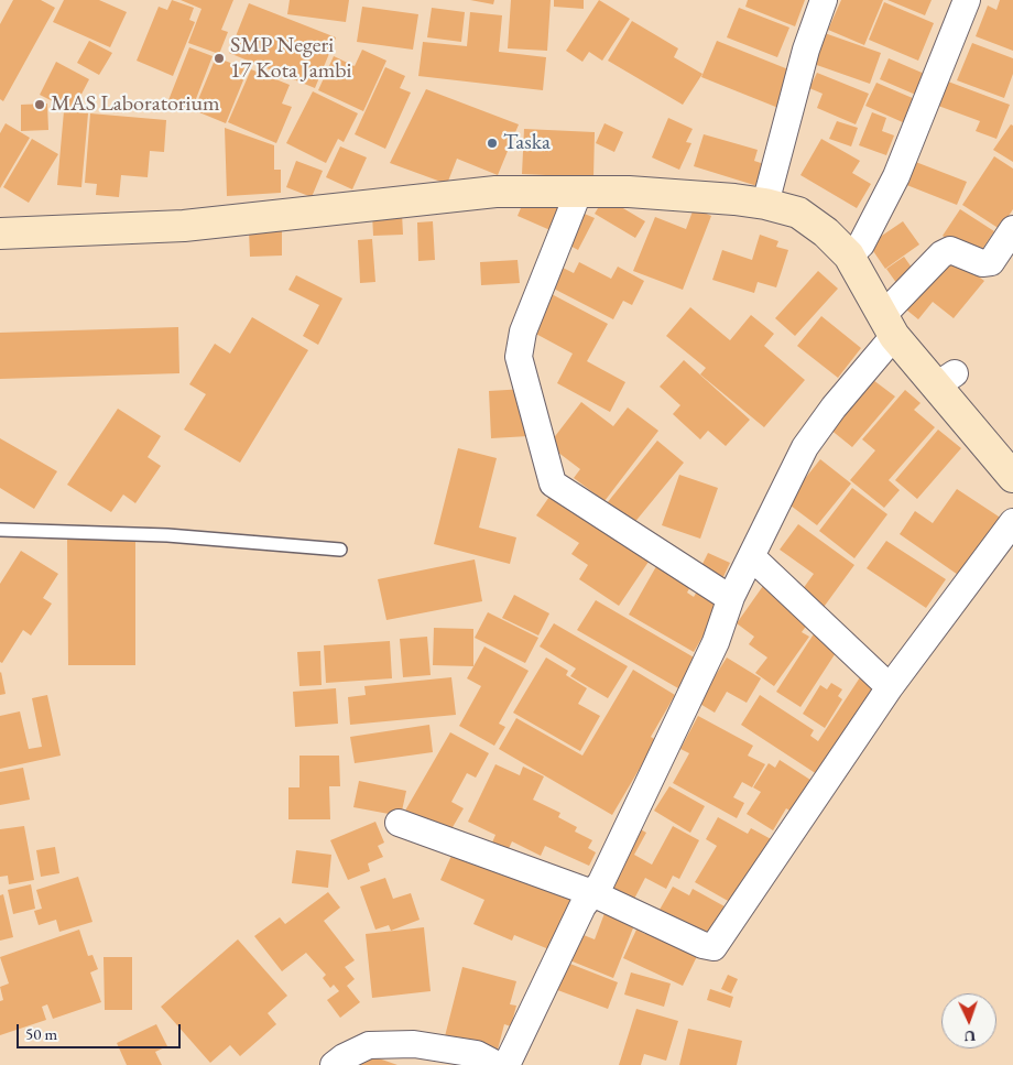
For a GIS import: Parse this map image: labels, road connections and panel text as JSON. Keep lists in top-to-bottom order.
{
  "places": ["SMP Negeri 17 Kota Jambi", "MAS Laboratorium", "Taska"],
  "scale_bar": "50 m",
  "north": "bottom"
}
